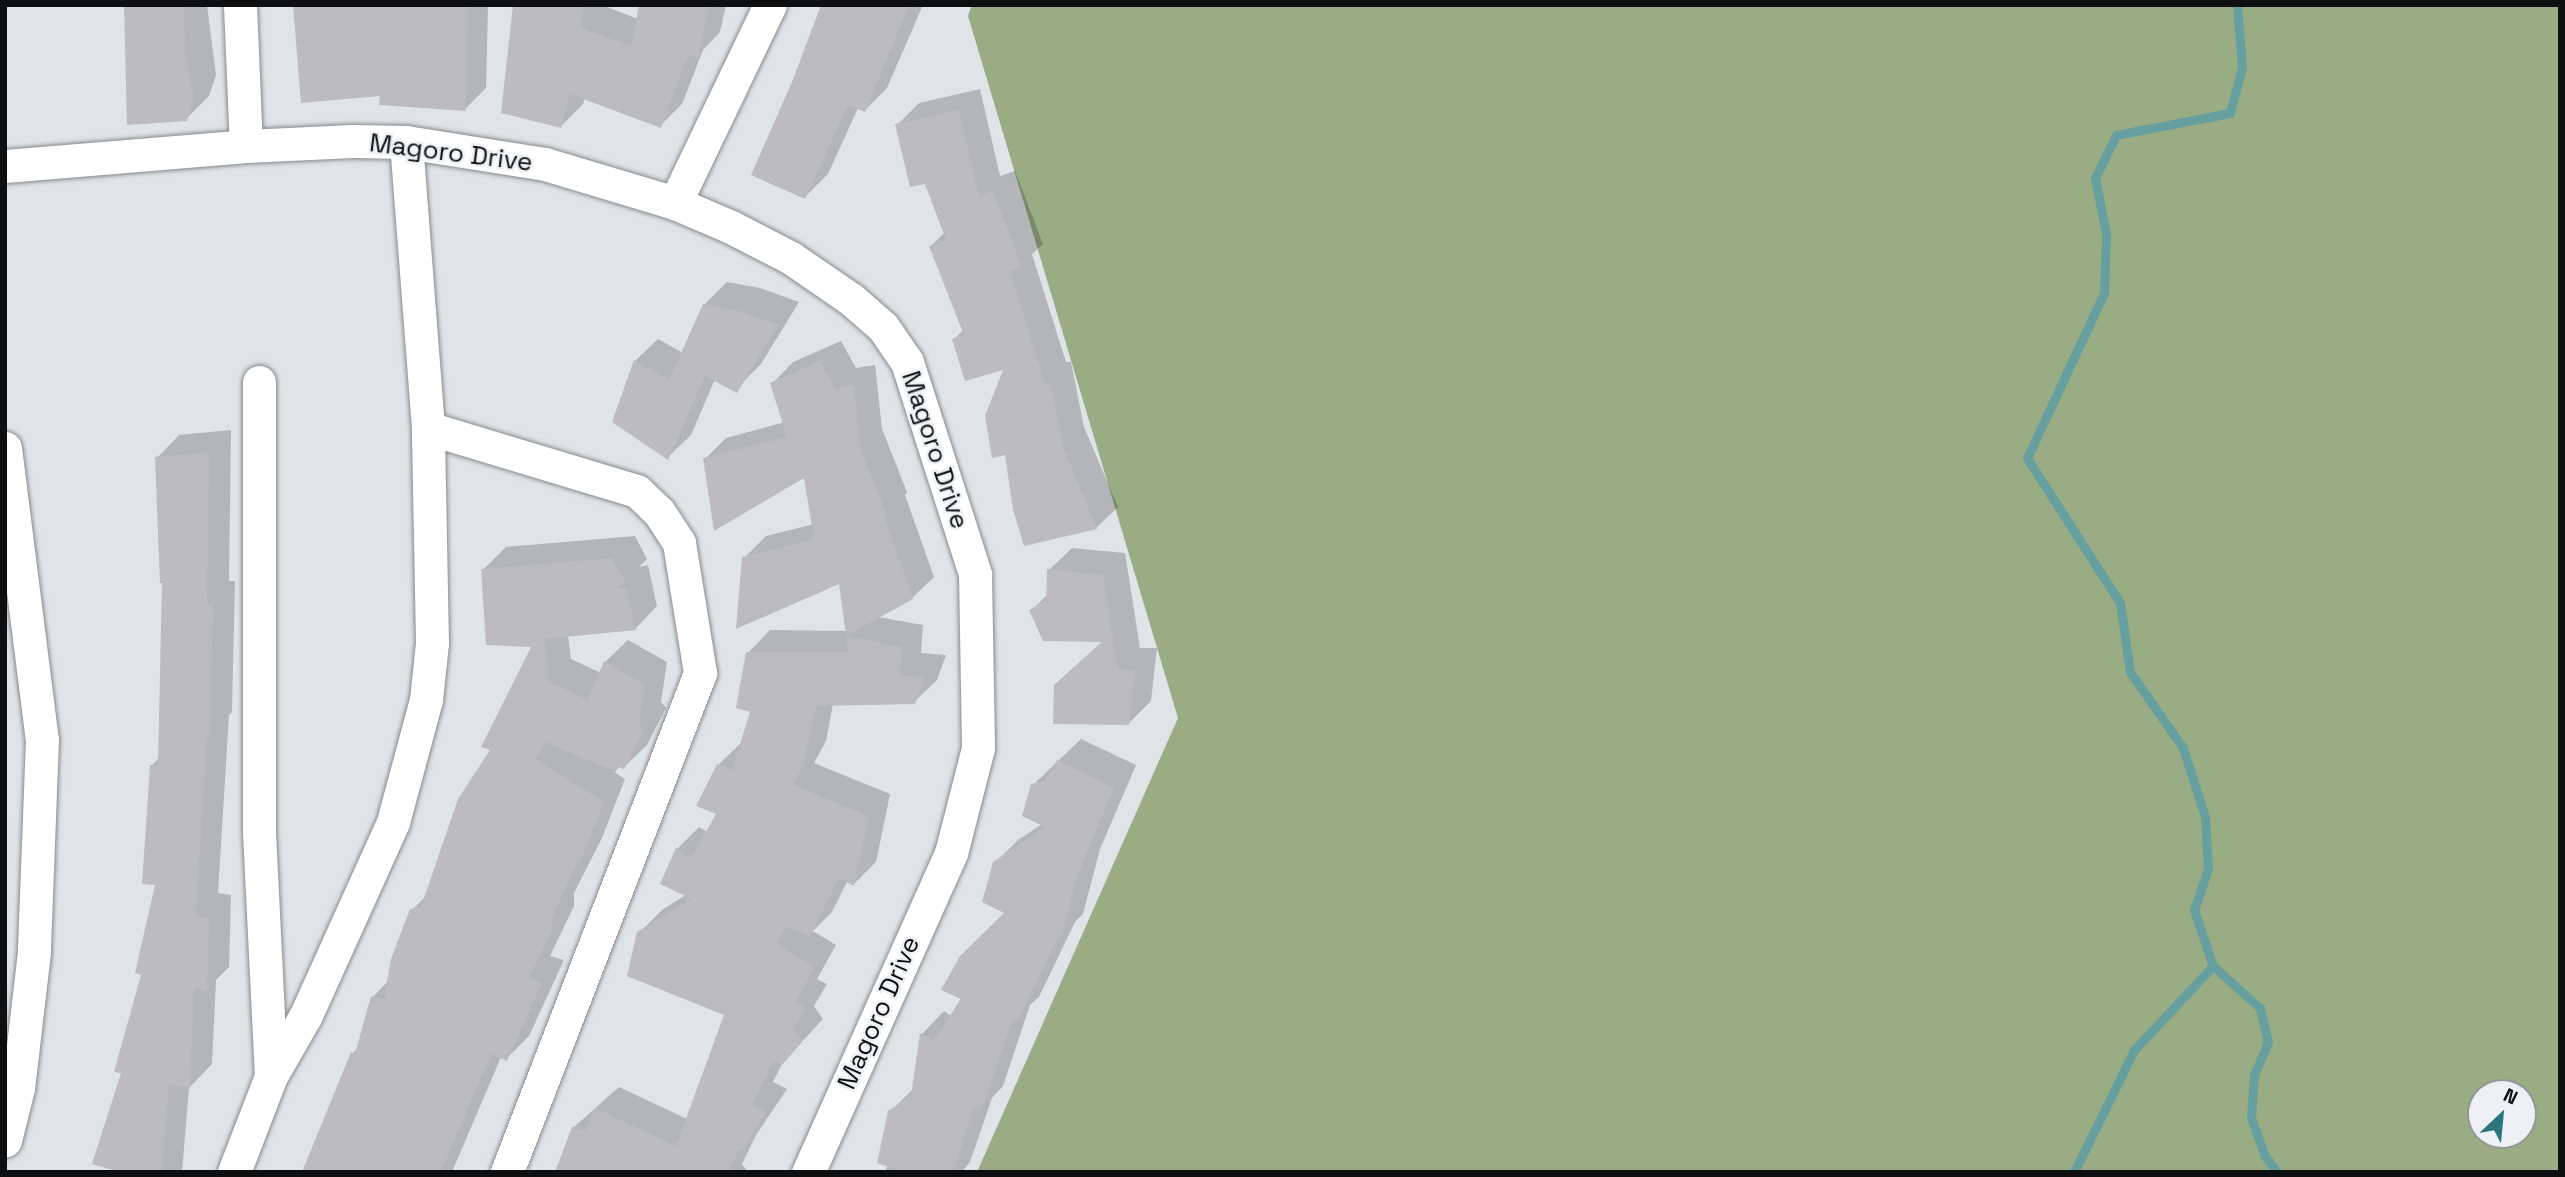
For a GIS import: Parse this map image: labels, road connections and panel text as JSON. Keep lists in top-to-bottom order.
{
  "streets": {
    "street": ["Magoro Drive"]
  },
  "north": "top right"
}
